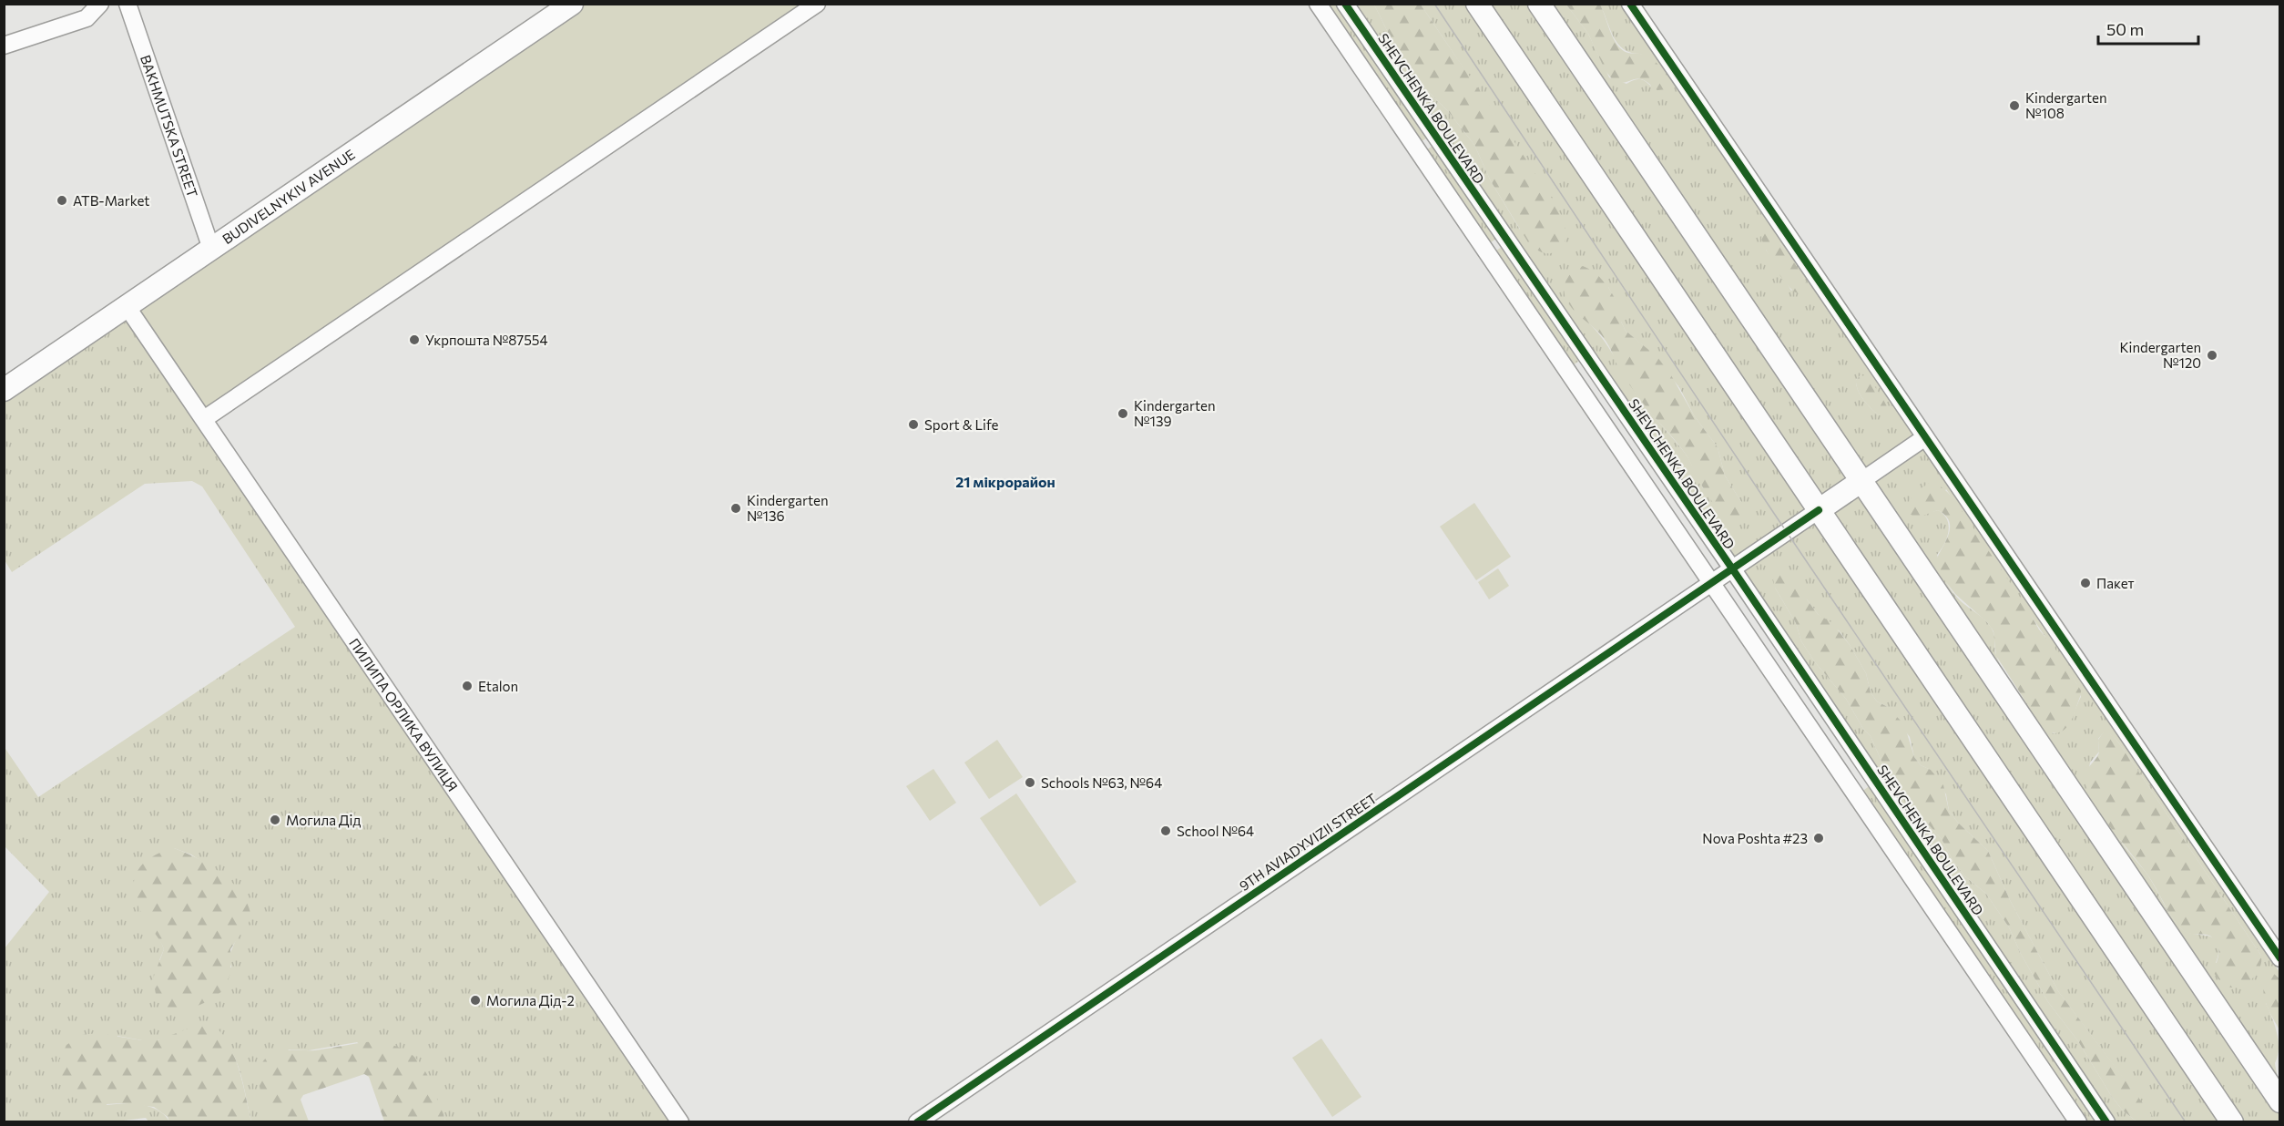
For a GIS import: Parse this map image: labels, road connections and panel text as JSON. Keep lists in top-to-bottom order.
{
  "streets": {
    "main road": ["BUDIVELNYKIV AVENUE"],
    "street": [
      "SHEVCHENKA BOULEVARD",
      "BAKHMUTSKA STREET",
      "ПИЛИПА ОРЛИКА ВУЛИЦЯ",
      "9TH AVIADYVIZII STREET"
    ]
  },
  "crossings": [
    ["SHEVCHENKA BOULEVARD", "9TH AVIADYVIZII STREET"],
    ["BAKHMUTSKA STREET", "BUDIVELNYKIV AVENUE"],
    ["BUDIVELNYKIV AVENUE", "ПИЛИПА ОРЛИКА ВУЛИЦЯ"]
  ],
  "districts": ["21 мікрорайон"],
  "places": [
    "Kindergarten №108",
    "ATB-Market",
    "Укрпошта №87554",
    "Kindergarten №120",
    "Kindergarten №139",
    "Sport & Life",
    "Kindergarten №136",
    "Пакет",
    "Etalon",
    "Schools №63, №64",
    "Могила Дiд",
    "School №64",
    "Nova Poshta #23",
    "Могила Дiд-2"
  ],
  "scale_bar": "50 m"
}
